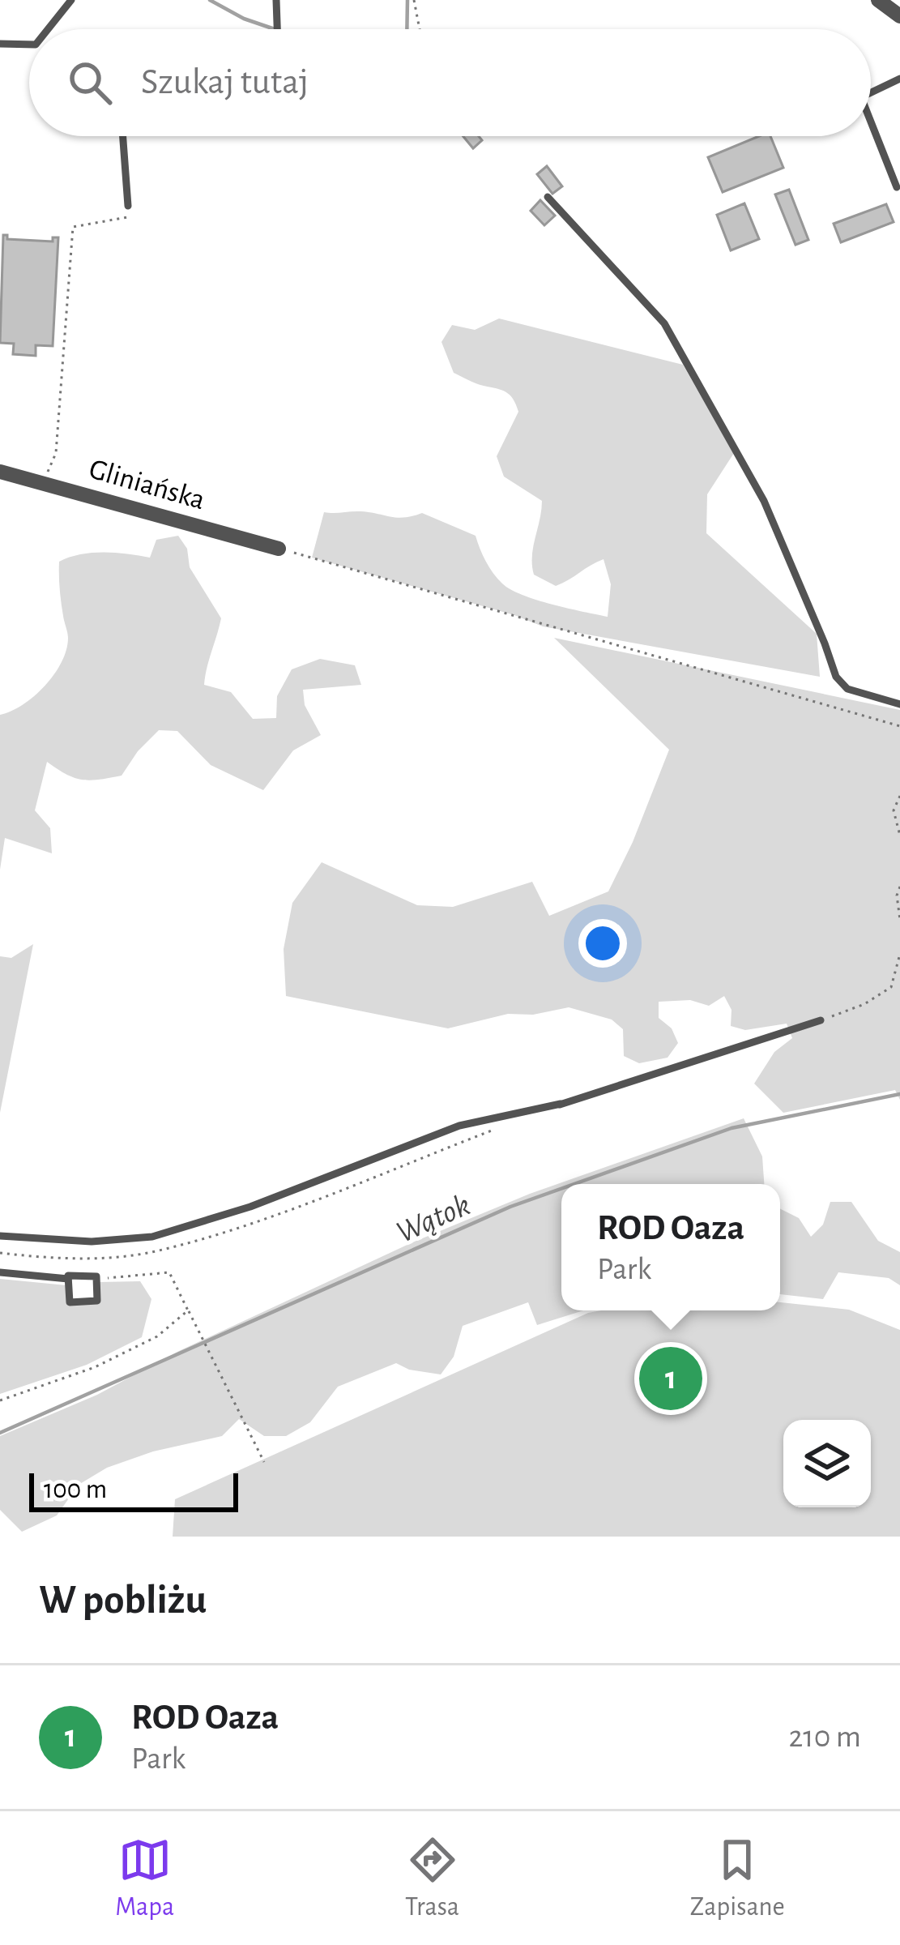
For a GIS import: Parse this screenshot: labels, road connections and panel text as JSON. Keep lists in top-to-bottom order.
{
  "streets": {
    "street": ["Gliniańska"]
  },
  "water": ["Wątok"],
  "scale_bar": "100 m",
  "page": {
    "search": "Szukaj tutaj",
    "popup": ["ROD Oaza", "Park"],
    "pins": "1",
    "scale": "100 m",
    "heading": "W pobliżu",
    "list": [
      {
        "mark": "1",
        "name": "ROD Oaza",
        "note": "Park",
        "value": "210 m"
      }
    ],
    "nav": ["Mapa", "Trasa", "Zapisane"]
  }
}
